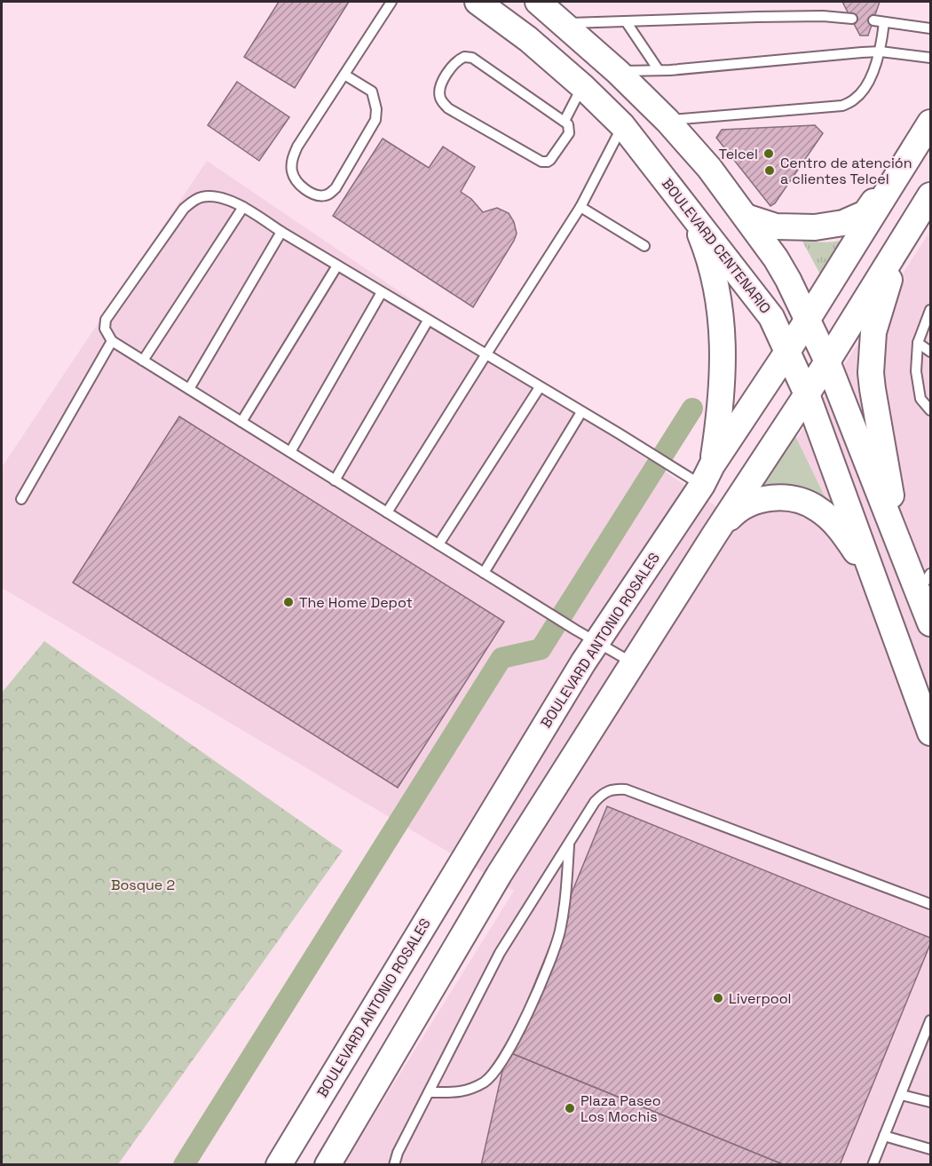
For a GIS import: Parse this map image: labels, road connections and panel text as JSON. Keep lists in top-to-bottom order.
{
  "streets": {
    "main road": ["BOULEVARD CENTENARIO", "BOULEVARD ANTONIO ROSALES"]
  },
  "crossings": [
    ["BOULEVARD CENTENARIO", "BOULEVARD ANTONIO ROSALES"]
  ],
  "parks": ["Bosque 2"],
  "places": [
    "Telcel",
    "Centro de atención a clientes Telcel",
    "The Home Depot",
    "Liverpool",
    "Plaza Paseo Los Mochis"
  ]
}
